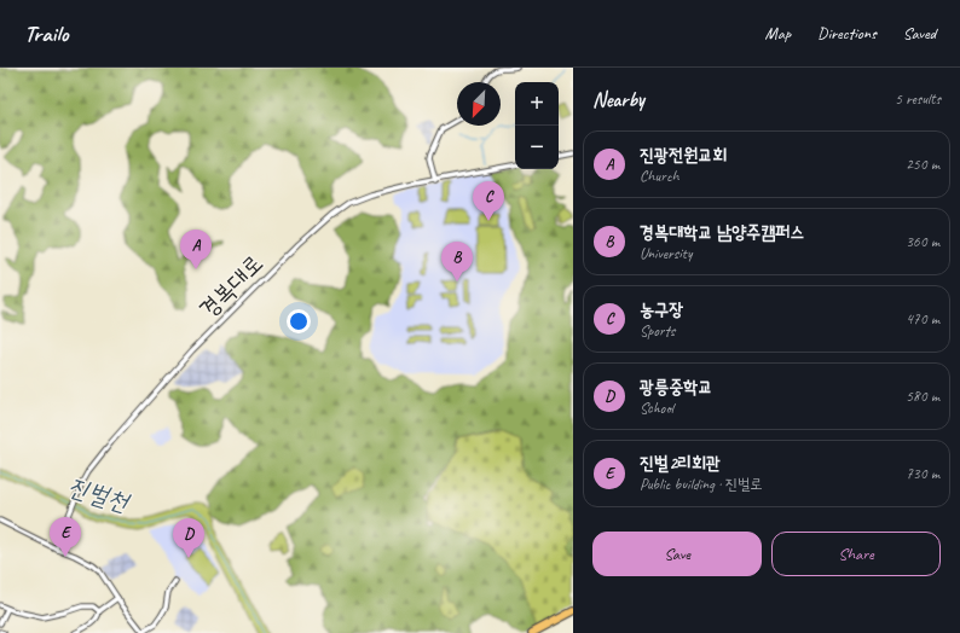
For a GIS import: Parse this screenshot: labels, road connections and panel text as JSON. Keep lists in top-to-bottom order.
{
  "streets": {
    "street": ["경복대로"]
  },
  "water": ["진벌천"],
  "north": "bottom left",
  "page": {
    "header": "Trailo",
    "nav": ["Map", "Directions", "Saved"],
    "heading": ["Nearby", "5 results"],
    "map_buttons": ["+", "−"],
    "list": [
      {
        "mark": "A",
        "name": "진광전원교회",
        "note": "Church",
        "value": "250 m"
      },
      {
        "mark": "B",
        "name": "경복대학교 남양주캠퍼스",
        "note": "University",
        "value": "360 m"
      },
      {
        "mark": "C",
        "name": "농구장",
        "note": "Sports",
        "value": "470 m"
      },
      {
        "mark": "D",
        "name": "광릉중학교",
        "note": "School",
        "value": "580 m"
      },
      {
        "mark": "E",
        "name": "진벌2리회관",
        "note": "Public building · 진벌로",
        "value": "730 m"
      }
    ],
    "pins": [
      "C",
      "A",
      "B",
      "E",
      "D"
    ],
    "buttons": ["Save", "Share"]
  }
}
